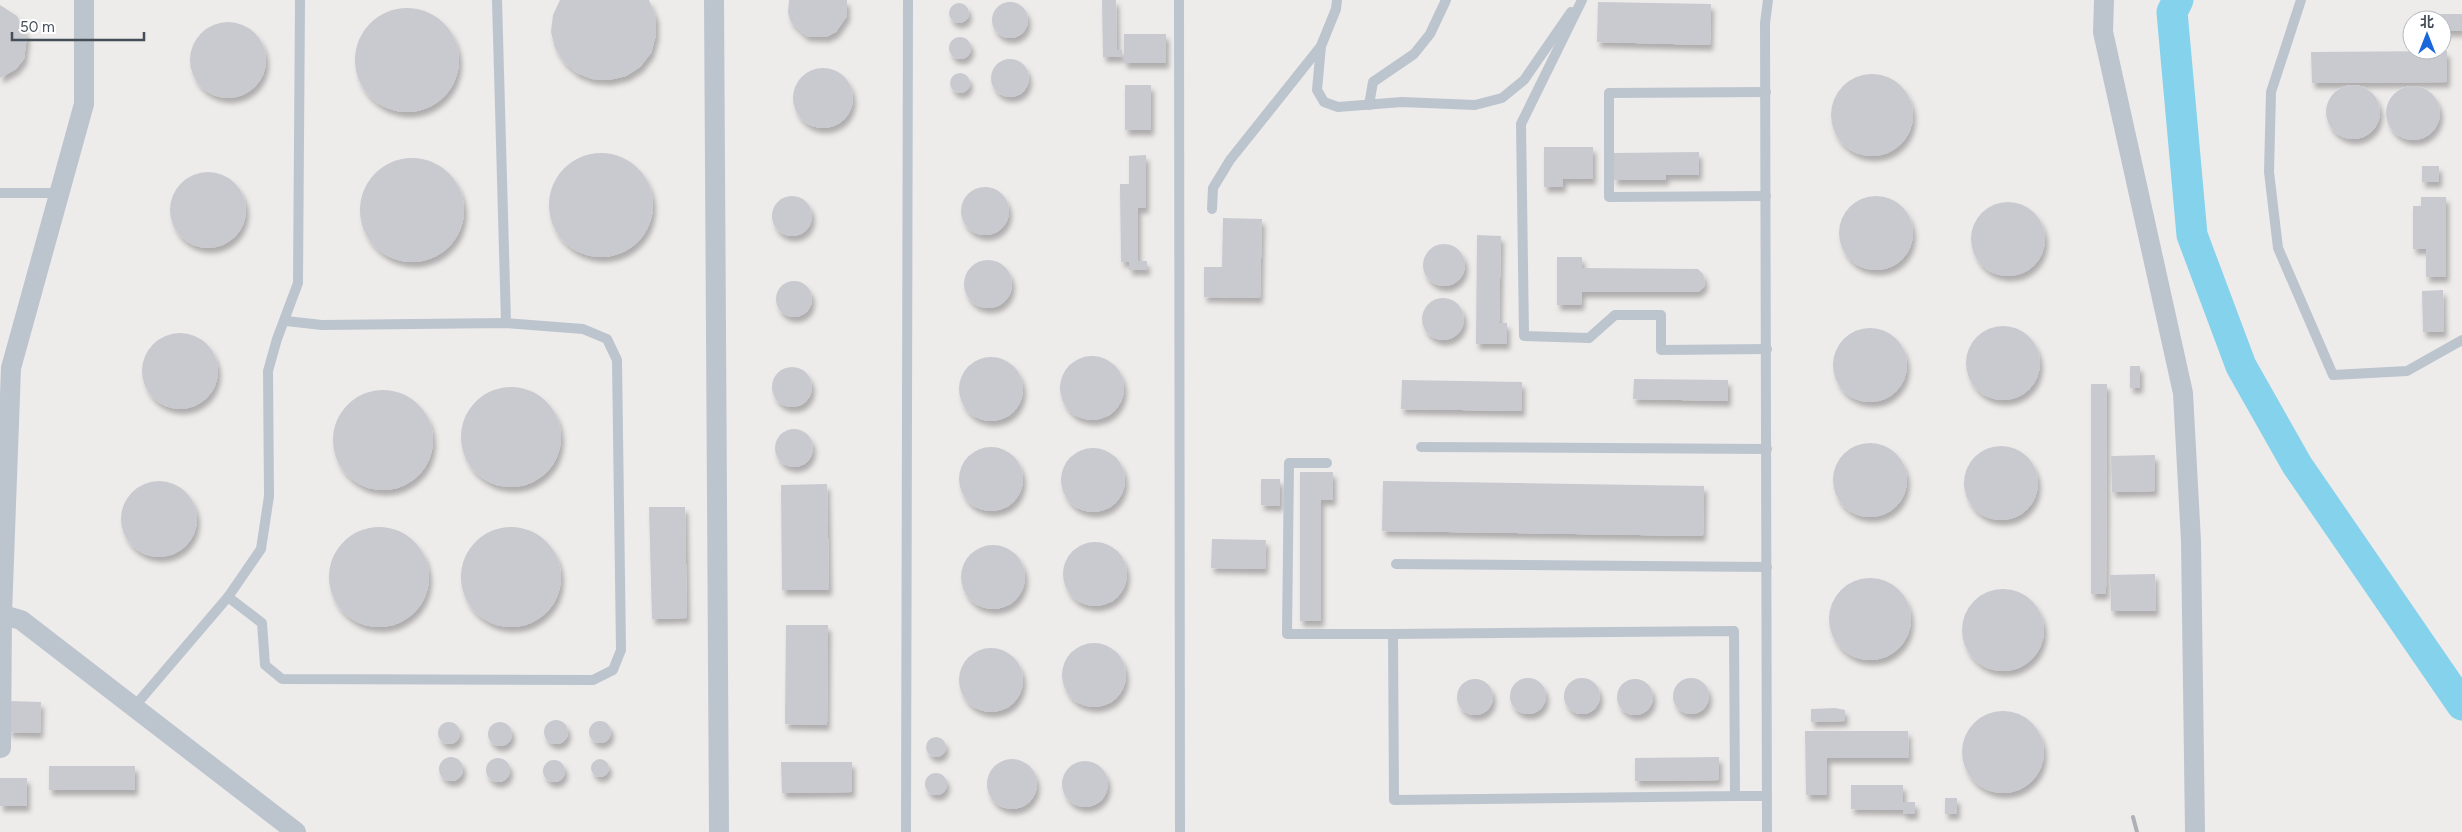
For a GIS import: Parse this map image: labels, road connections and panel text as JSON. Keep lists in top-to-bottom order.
{
  "scale_bar": "50 m",
  "north": "top"
}
